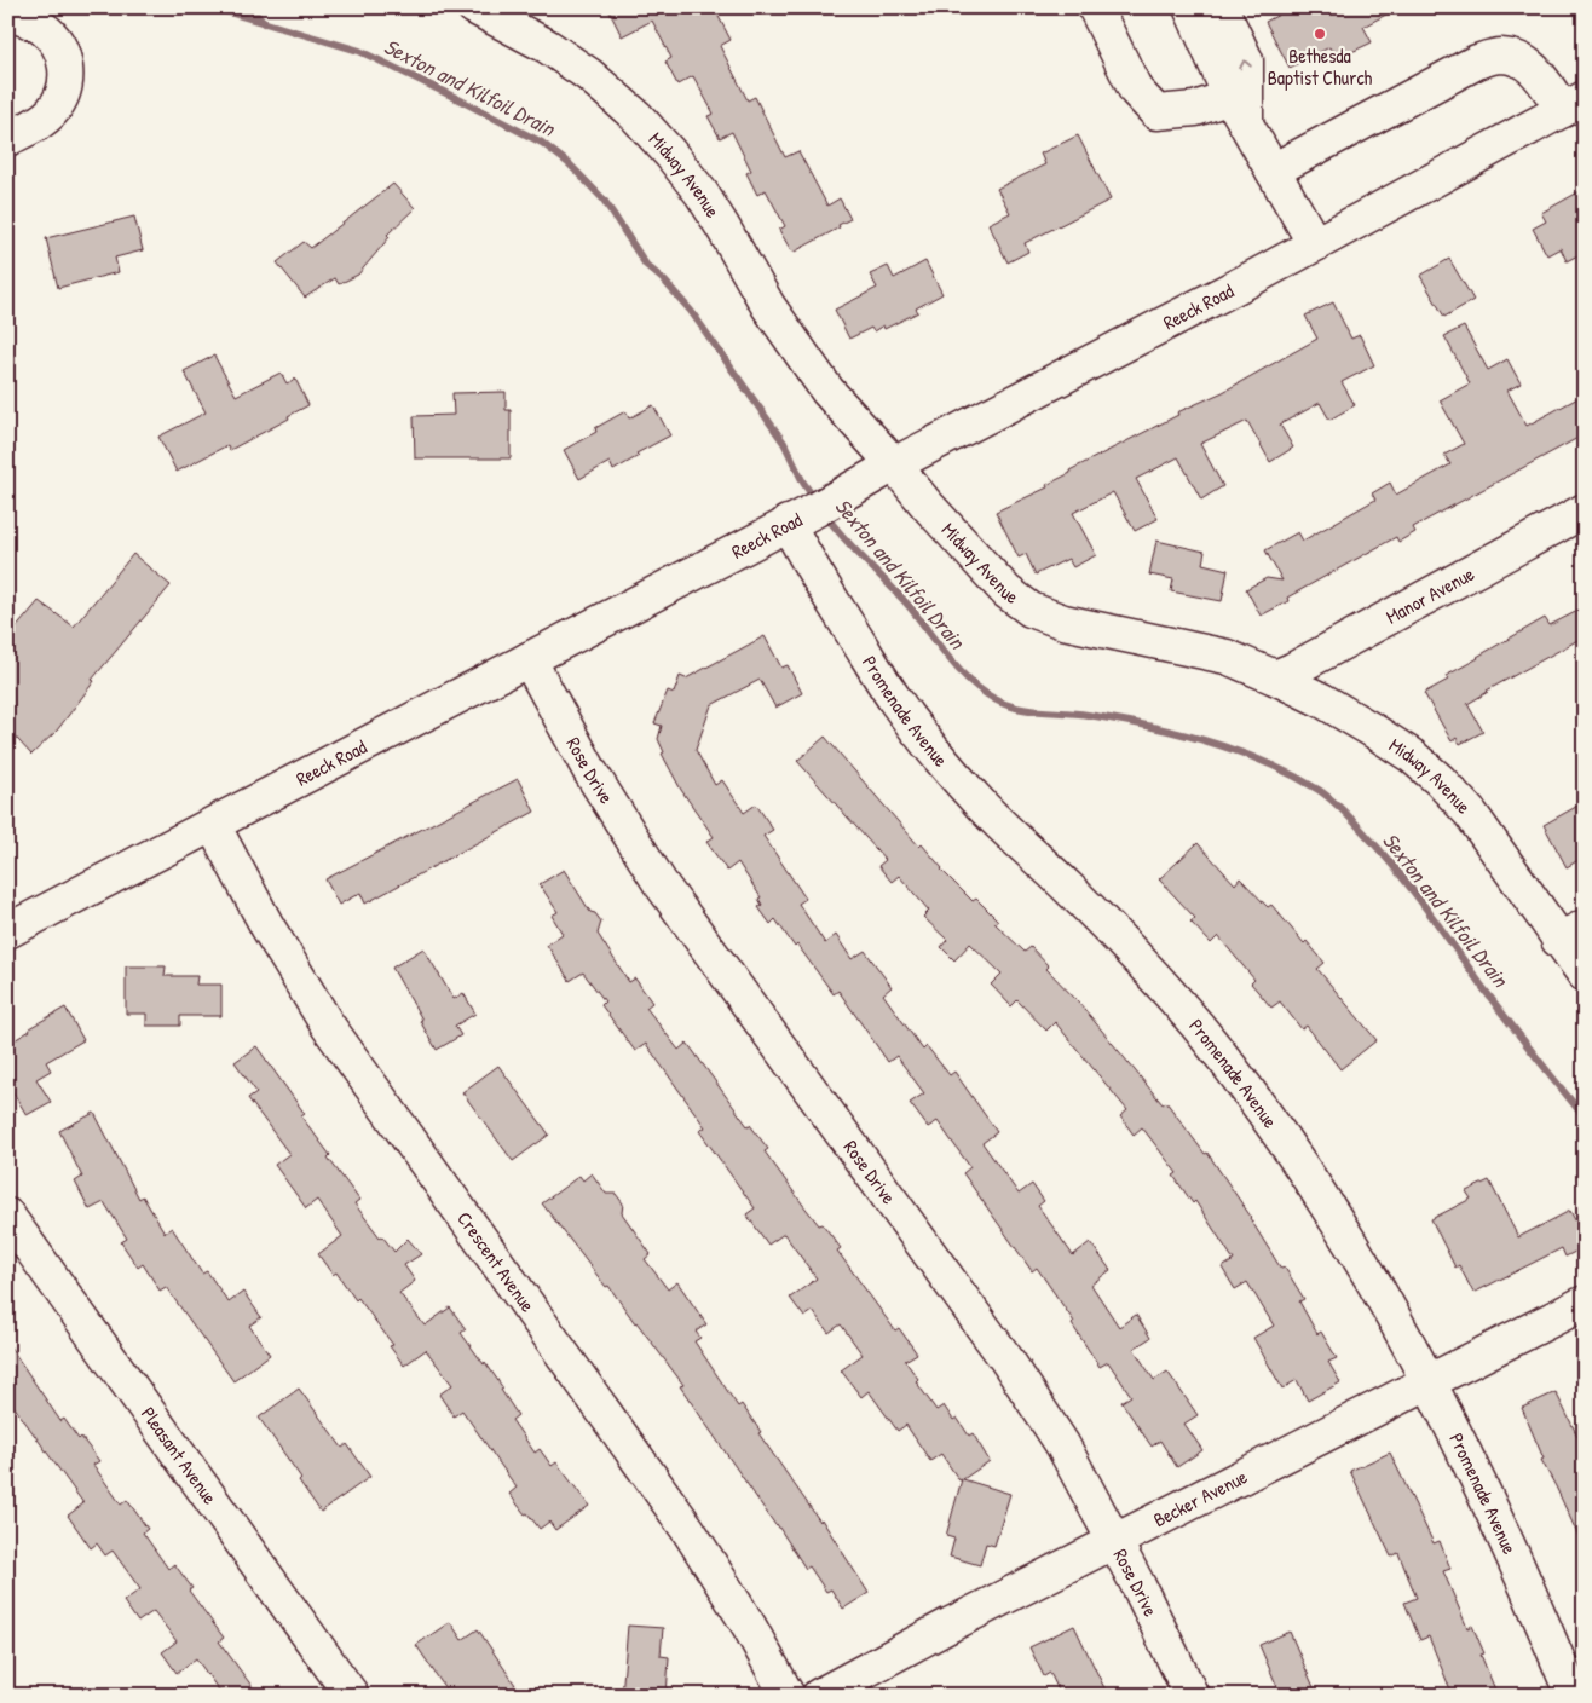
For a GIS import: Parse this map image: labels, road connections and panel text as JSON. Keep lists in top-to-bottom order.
{
  "streets": {
    "street": [
      "Midway Avenue",
      "Reeck Road",
      "Manor Avenue",
      "Promenade Avenue",
      "Rose Drive",
      "Crescent Avenue",
      "Pleasant Avenue",
      "Becker Avenue"
    ]
  },
  "crossings": [
    ["Midway Avenue", "Reeck Road"],
    ["Midway Avenue", "Manor Avenue"],
    ["Reeck Road", "Promenade Avenue"],
    ["Reeck Road", "Rose Drive"],
    ["Reeck Road", "Crescent Avenue"],
    ["Promenade Avenue", "Becker Avenue"],
    ["Rose Drive", "Becker Avenue"]
  ],
  "water": ["Sexton and Kilfoil Drain"],
  "places": ["Bethesda Baptist Church"]
}
